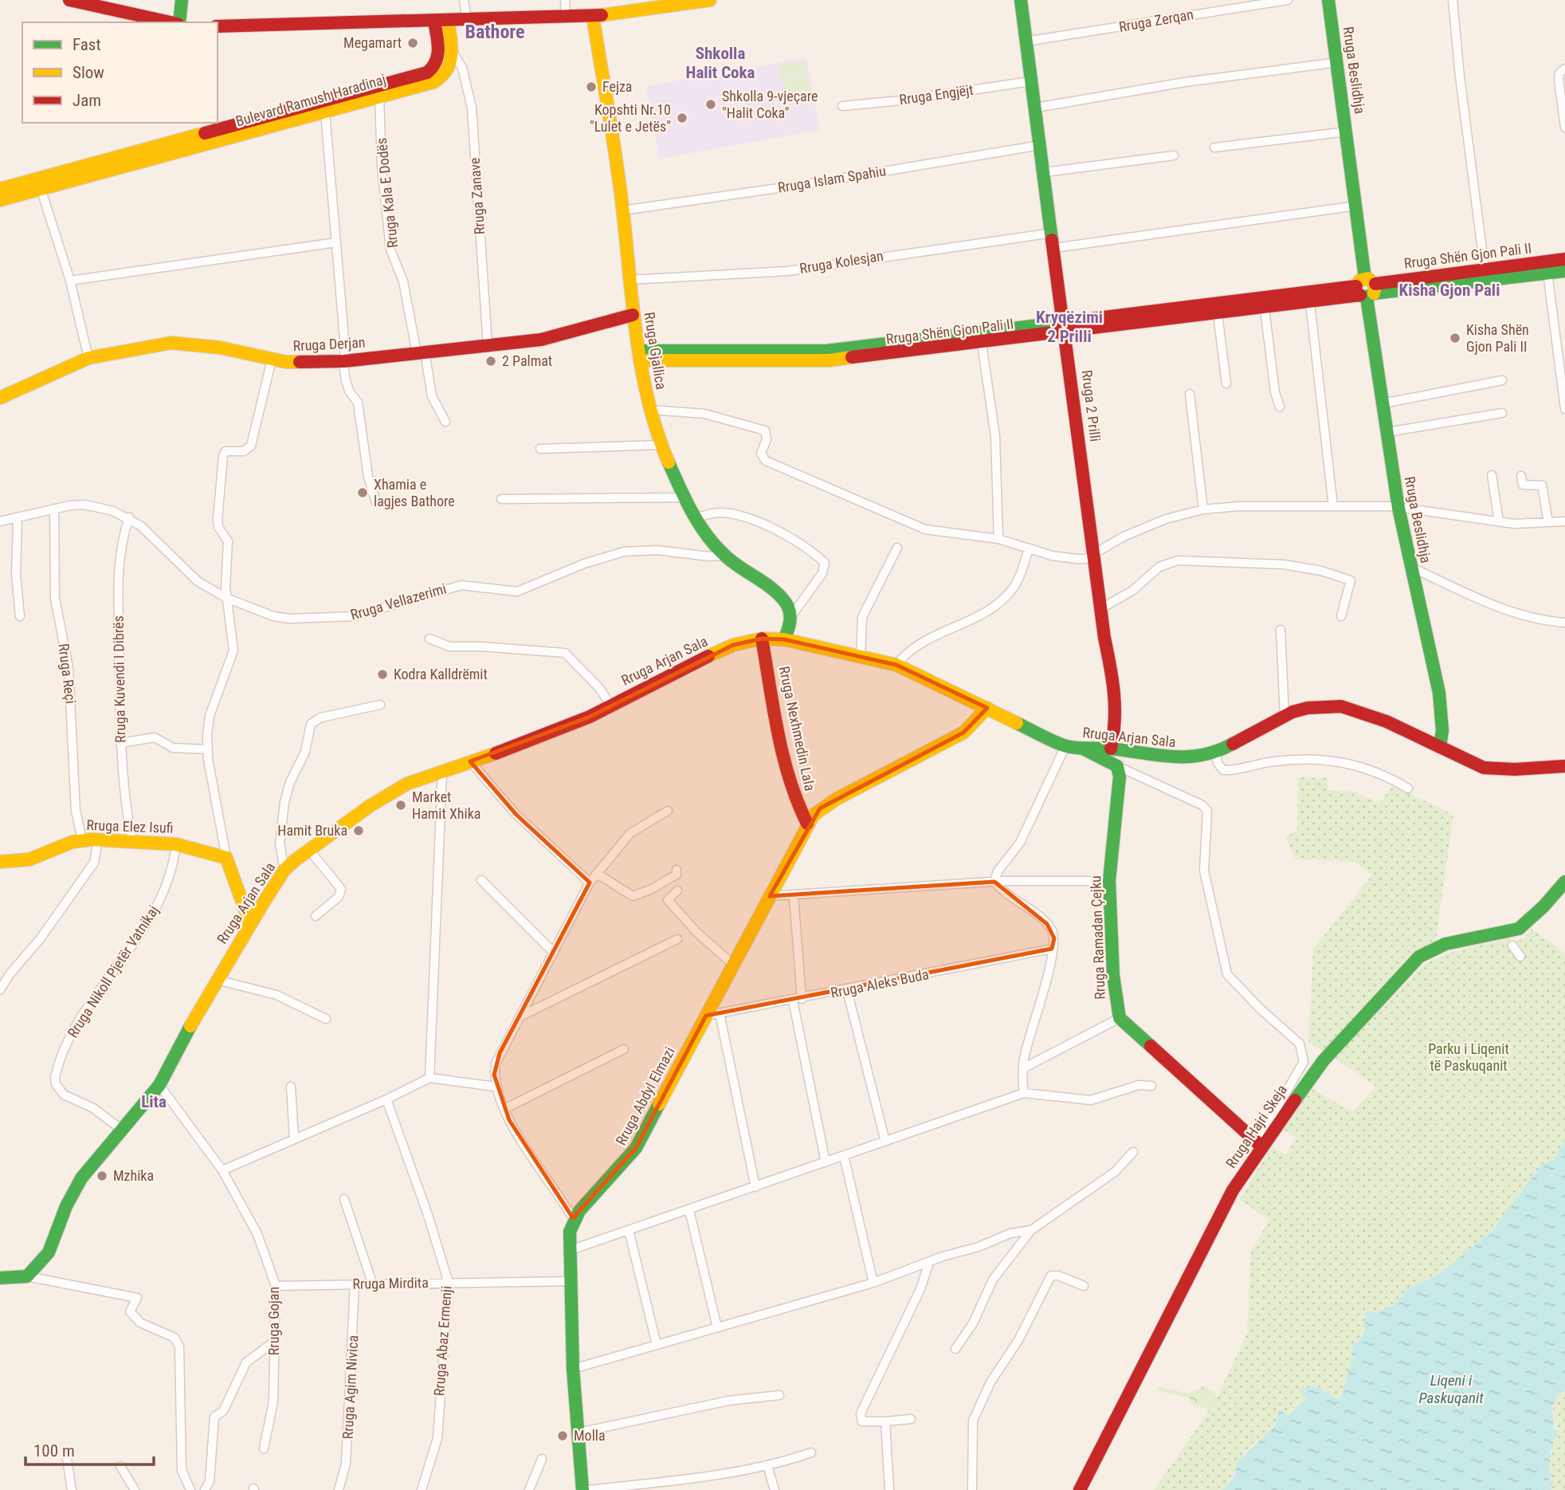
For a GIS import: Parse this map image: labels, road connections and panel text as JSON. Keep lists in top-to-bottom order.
{
  "streets": {
    "street": [
      "Rruga Zerqan",
      "Rruga Beslidhja",
      "Rruga Engjëjt",
      "Bulevard Ramush Haradinaj",
      "Rruga Islam Spahiu",
      "Rruga Kala E Dodës",
      "Rruga Zanave",
      "Rruga Shën Gjon Pali II",
      "Rruga Kolesjan",
      "Rruga Derjan",
      "Rruga Gjallica",
      "Rruga 2 Prilli",
      "Rruga Vellazerimi",
      "Rruga Arjan Sala",
      "Rruga Reçi",
      "Rruga Kuvendi I Dibrës",
      "Rruga Nexhmedin Lala",
      "Rruga Elez Isufi",
      "Rruga Ramadan Çejku",
      "Rruga Nikoll Pjetër Vatnikaj",
      "Rruga Aleks Buda",
      "Rruga Abdyl Elmazi",
      "Rruga Hajri Skeja",
      "Rruga Mirdita",
      "Rruga Gojan",
      "Rruga Abaz Ermenji",
      "Rruga Agim Nivica"
    ]
  },
  "crossings": [
    ["Rruga Zerqan", "Rruga 2 Prilli"],
    ["Rruga Beslidhja", "Rruga Shën Gjon Pali II"],
    ["Rruga Beslidhja", "Rruga Arjan Sala"],
    ["Rruga Engjëjt", "Rruga 2 Prilli"],
    ["Bulevard Ramush Haradinaj", "Rruga Kala E Dodës"],
    ["Bulevard Ramush Haradinaj", "Rruga Zanave"],
    ["Rruga Islam Spahiu", "Rruga Gjallica"],
    ["Rruga Islam Spahiu", "Rruga 2 Prilli"],
    ["Rruga Kala E Dodës", "Rruga Derjan"],
    ["Rruga Zanave", "Rruga Derjan"],
    ["Rruga Shën Gjon Pali II", "Rruga Gjallica"],
    ["Rruga Shën Gjon Pali II", "Rruga 2 Prilli"],
    ["Rruga Kolesjan", "Rruga Gjallica"],
    ["Rruga Kolesjan", "Rruga 2 Prilli"],
    ["Rruga Derjan", "Rruga Gjallica"],
    ["Rruga Gjallica", "Rruga Vellazerimi"],
    ["Rruga 2 Prilli", "Rruga Arjan Sala"],
    ["Rruga Vellazerimi", "Rruga Reçi"],
    ["Rruga Vellazerimi", "Rruga Kuvendi I Dibrës"],
    ["Rruga Arjan Sala", "Rruga Nexhmedin Lala"],
    ["Rruga Arjan Sala", "Rruga Nikoll Pjetër Vatnikaj"],
    ["Rruga Arjan Sala", "Rruga Abdyl Elmazi"],
    ["Rruga Arjan Sala", "Rruga Gojan"],
    ["Rruga Reçi", "Rruga Elez Isufi"],
    ["Rruga Kuvendi I Dibrës", "Rruga Elez Isufi"],
    ["Rruga Nexhmedin Lala", "Rruga Abdyl Elmazi"],
    ["Rruga Elez Isufi", "Rruga Nikoll Pjetër Vatnikaj"],
    ["Rruga Aleks Buda", "Rruga Abdyl Elmazi"],
    ["Rruga Mirdita", "Rruga Gojan"],
    ["Rruga Mirdita", "Rruga Abaz Ermenji"],
    ["Rruga Mirdita", "Rruga Agim Nivica"]
  ],
  "districts": [
    "Bathore",
    "Shkolla Halit Coka",
    "Kisha Gjon Pali",
    "Kryqëzimi 2 Prilli",
    "Lita"
  ],
  "water": ["Liqeni i Paskuqanit"],
  "parks": ["Parku i Liqenit të Paskuqanit"],
  "places": [
    "Megamart",
    "Fejza",
    "Shkolla 9-vjeçare \"Halit Coka\"",
    "Kopshti Nr.10 \"Lulet e Jetës\"",
    "Kisha Shën Gjon Pali II",
    "2 Palmat",
    "Xhamia e lagjes Bathore",
    "Kodra Kalldrëmit",
    "Market Hamit Xhika",
    "Hamit Bruka",
    "Mzhika",
    "Molla"
  ],
  "legend": ["Fast", "Slow", "Jam"],
  "scale_bar": "100 m"
}
